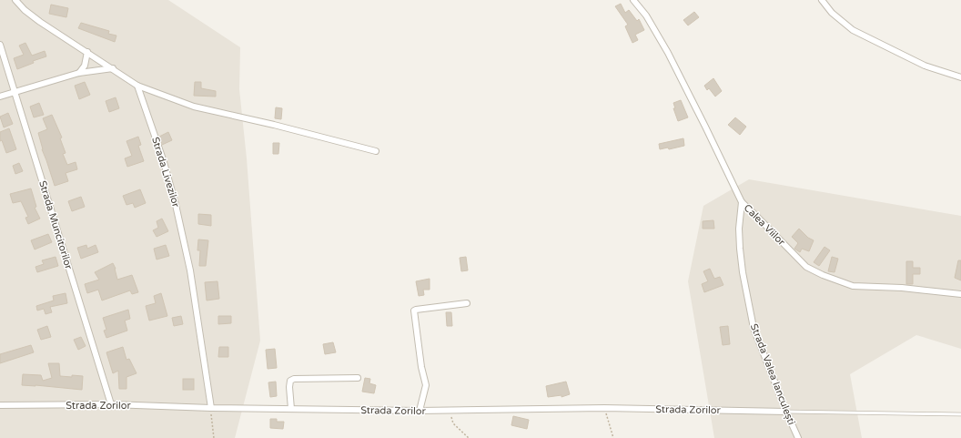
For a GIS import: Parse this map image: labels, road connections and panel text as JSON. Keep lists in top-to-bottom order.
{
  "streets": {
    "street": [
      "Strada Livezilor",
      "Strada Muncitorilor",
      "Calea Viilor",
      "Strada Valea Ianculești",
      "Strada Zorilor"
    ]
  },
  "crossings": [
    ["Strada Livezilor", "Strada Zorilor"],
    ["Strada Muncitorilor", "Strada Zorilor"],
    ["Calea Viilor", "Strada Valea Ianculești"],
    ["Strada Valea Ianculești", "Strada Zorilor"]
  ]
}
